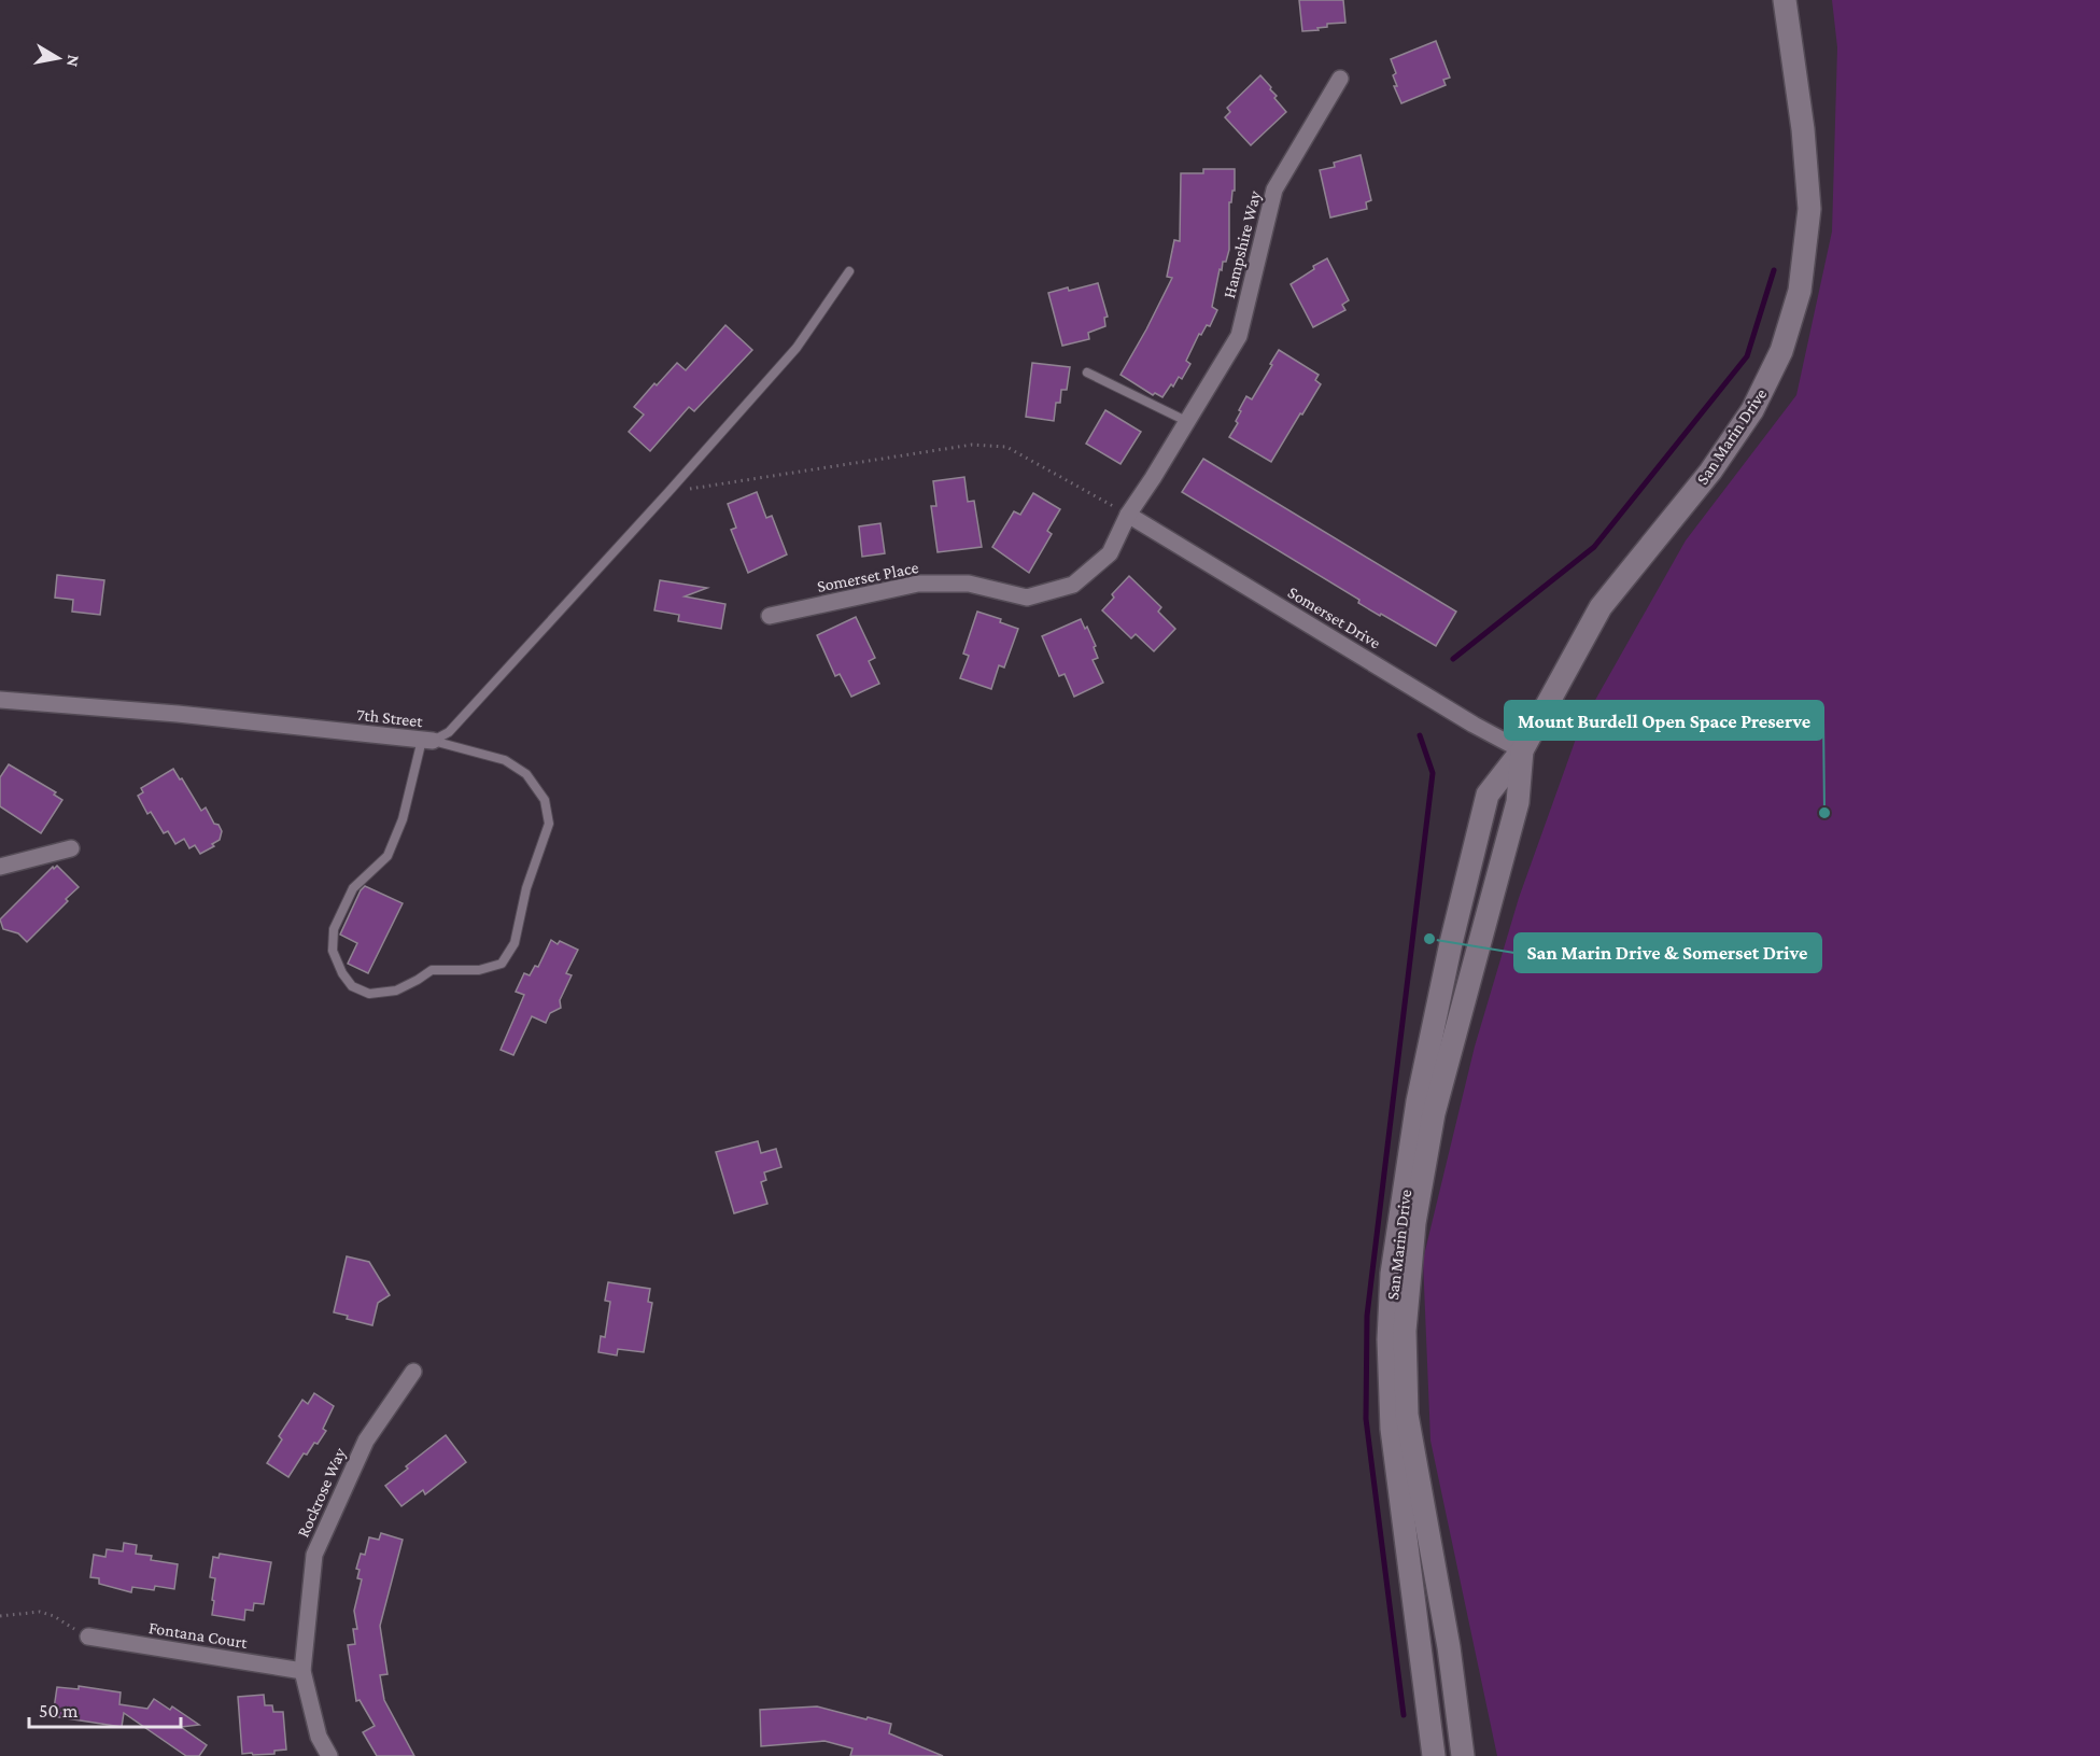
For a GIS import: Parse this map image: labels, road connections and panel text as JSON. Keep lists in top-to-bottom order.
{
  "streets": {
    "main road": ["San Marin Drive"],
    "street": [
      "Hampshire Way",
      "Somerset Place",
      "Somerset Drive",
      "7th Street",
      "Rockrose Way",
      "Fontana Court"
    ]
  },
  "crossings": [
    ["Hampshire Way", "Somerset Place"],
    ["Hampshire Way", "Somerset Drive"],
    ["San Marin Drive", "Somerset Drive"],
    ["Somerset Place", "Somerset Drive"],
    ["Rockrose Way", "Fontana Court"]
  ],
  "places": ["Mount Burdell Open Space Preserve", "San Marin Drive & Somerset Drive"],
  "scale_bar": "50 m",
  "north": "right"
}
